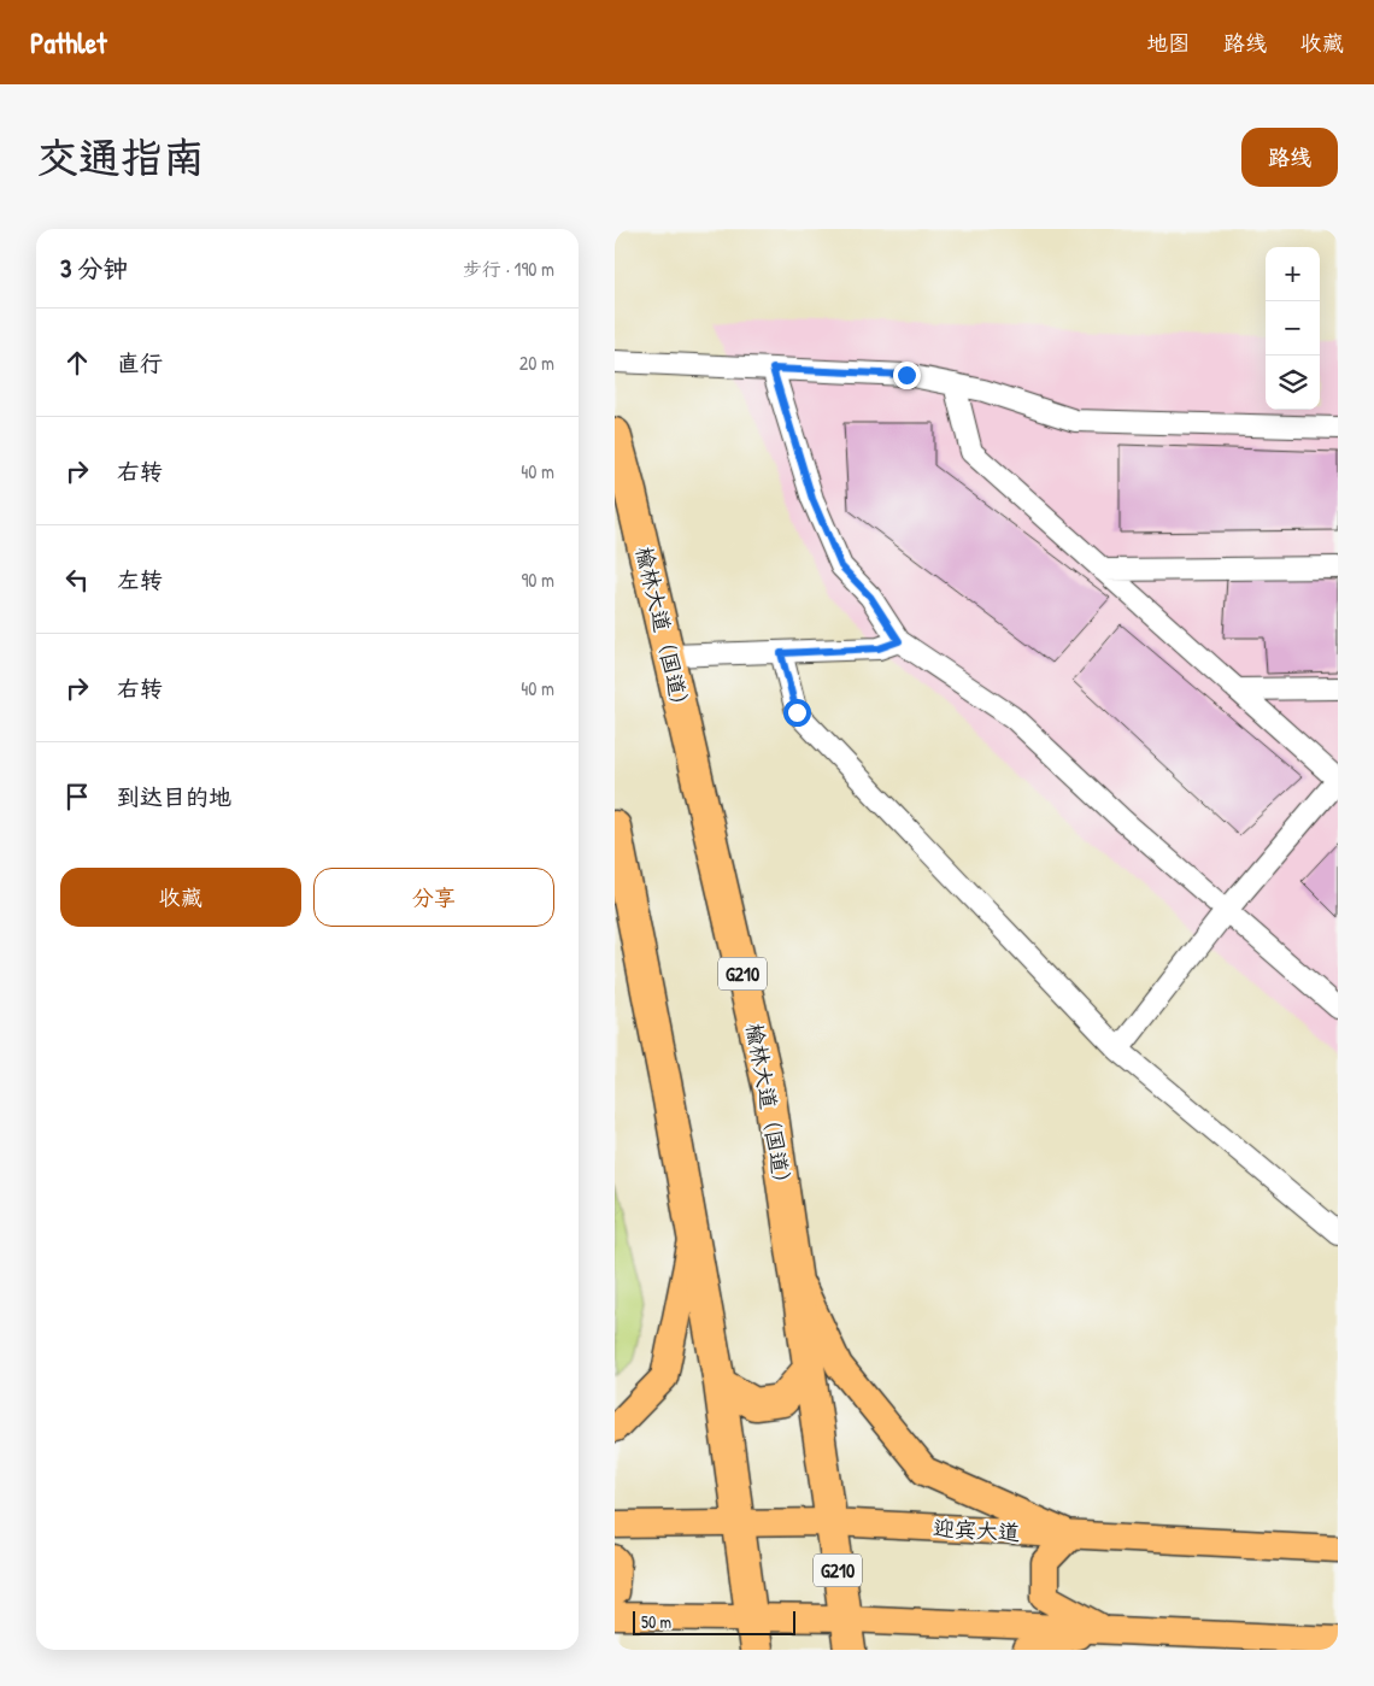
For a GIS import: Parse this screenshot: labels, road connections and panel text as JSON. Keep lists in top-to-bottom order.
{
  "streets": {
    "highway": ["榆林大道（国道）", "G210"],
    "main road": ["迎宾大道"]
  },
  "crossings": [
    ["榆林大道（国道）", "迎宾大道"]
  ],
  "scale_bar": "50 m",
  "page": {
    "header": "Pathlet",
    "nav": ["地图", "路线", "收藏"],
    "buttons": [
      "路线",
      ["收藏", "分享"]
    ],
    "title": "交通指南",
    "heading": ["3 分钟", "步行 · 190 m"],
    "map_buttons": ["+", "−"],
    "list": [
      ["直行", "20 m"],
      ["右转", "40 m"],
      ["左转", "90 m"],
      ["右转", "40 m"],
      "到达目的地"
    ],
    "scale": "50 m"
  }
}
